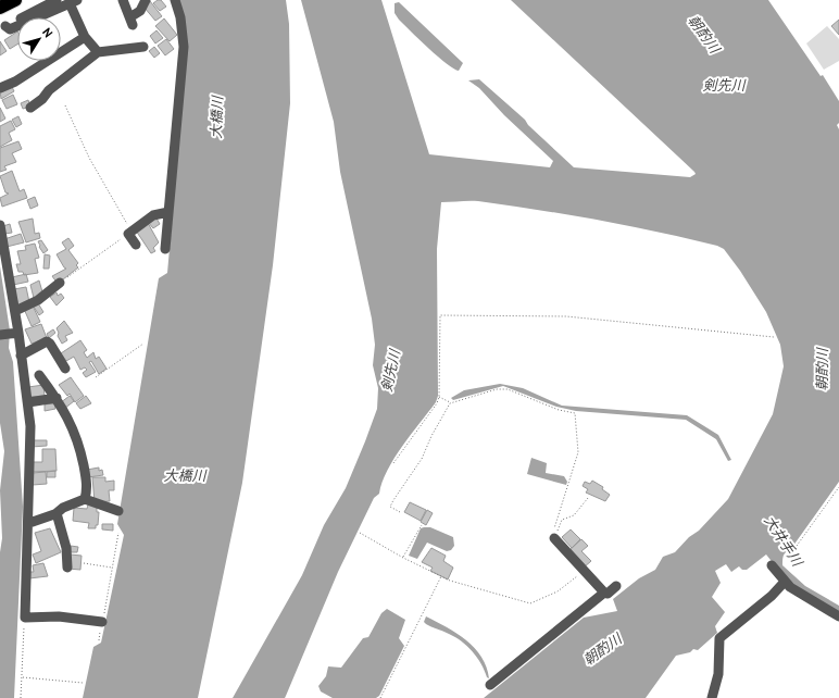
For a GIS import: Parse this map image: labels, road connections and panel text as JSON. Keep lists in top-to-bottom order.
{
  "water": [
    "朝酌川",
    "剣先川",
    "大橋川",
    "大井手川"
  ],
  "north": "top right"
}
